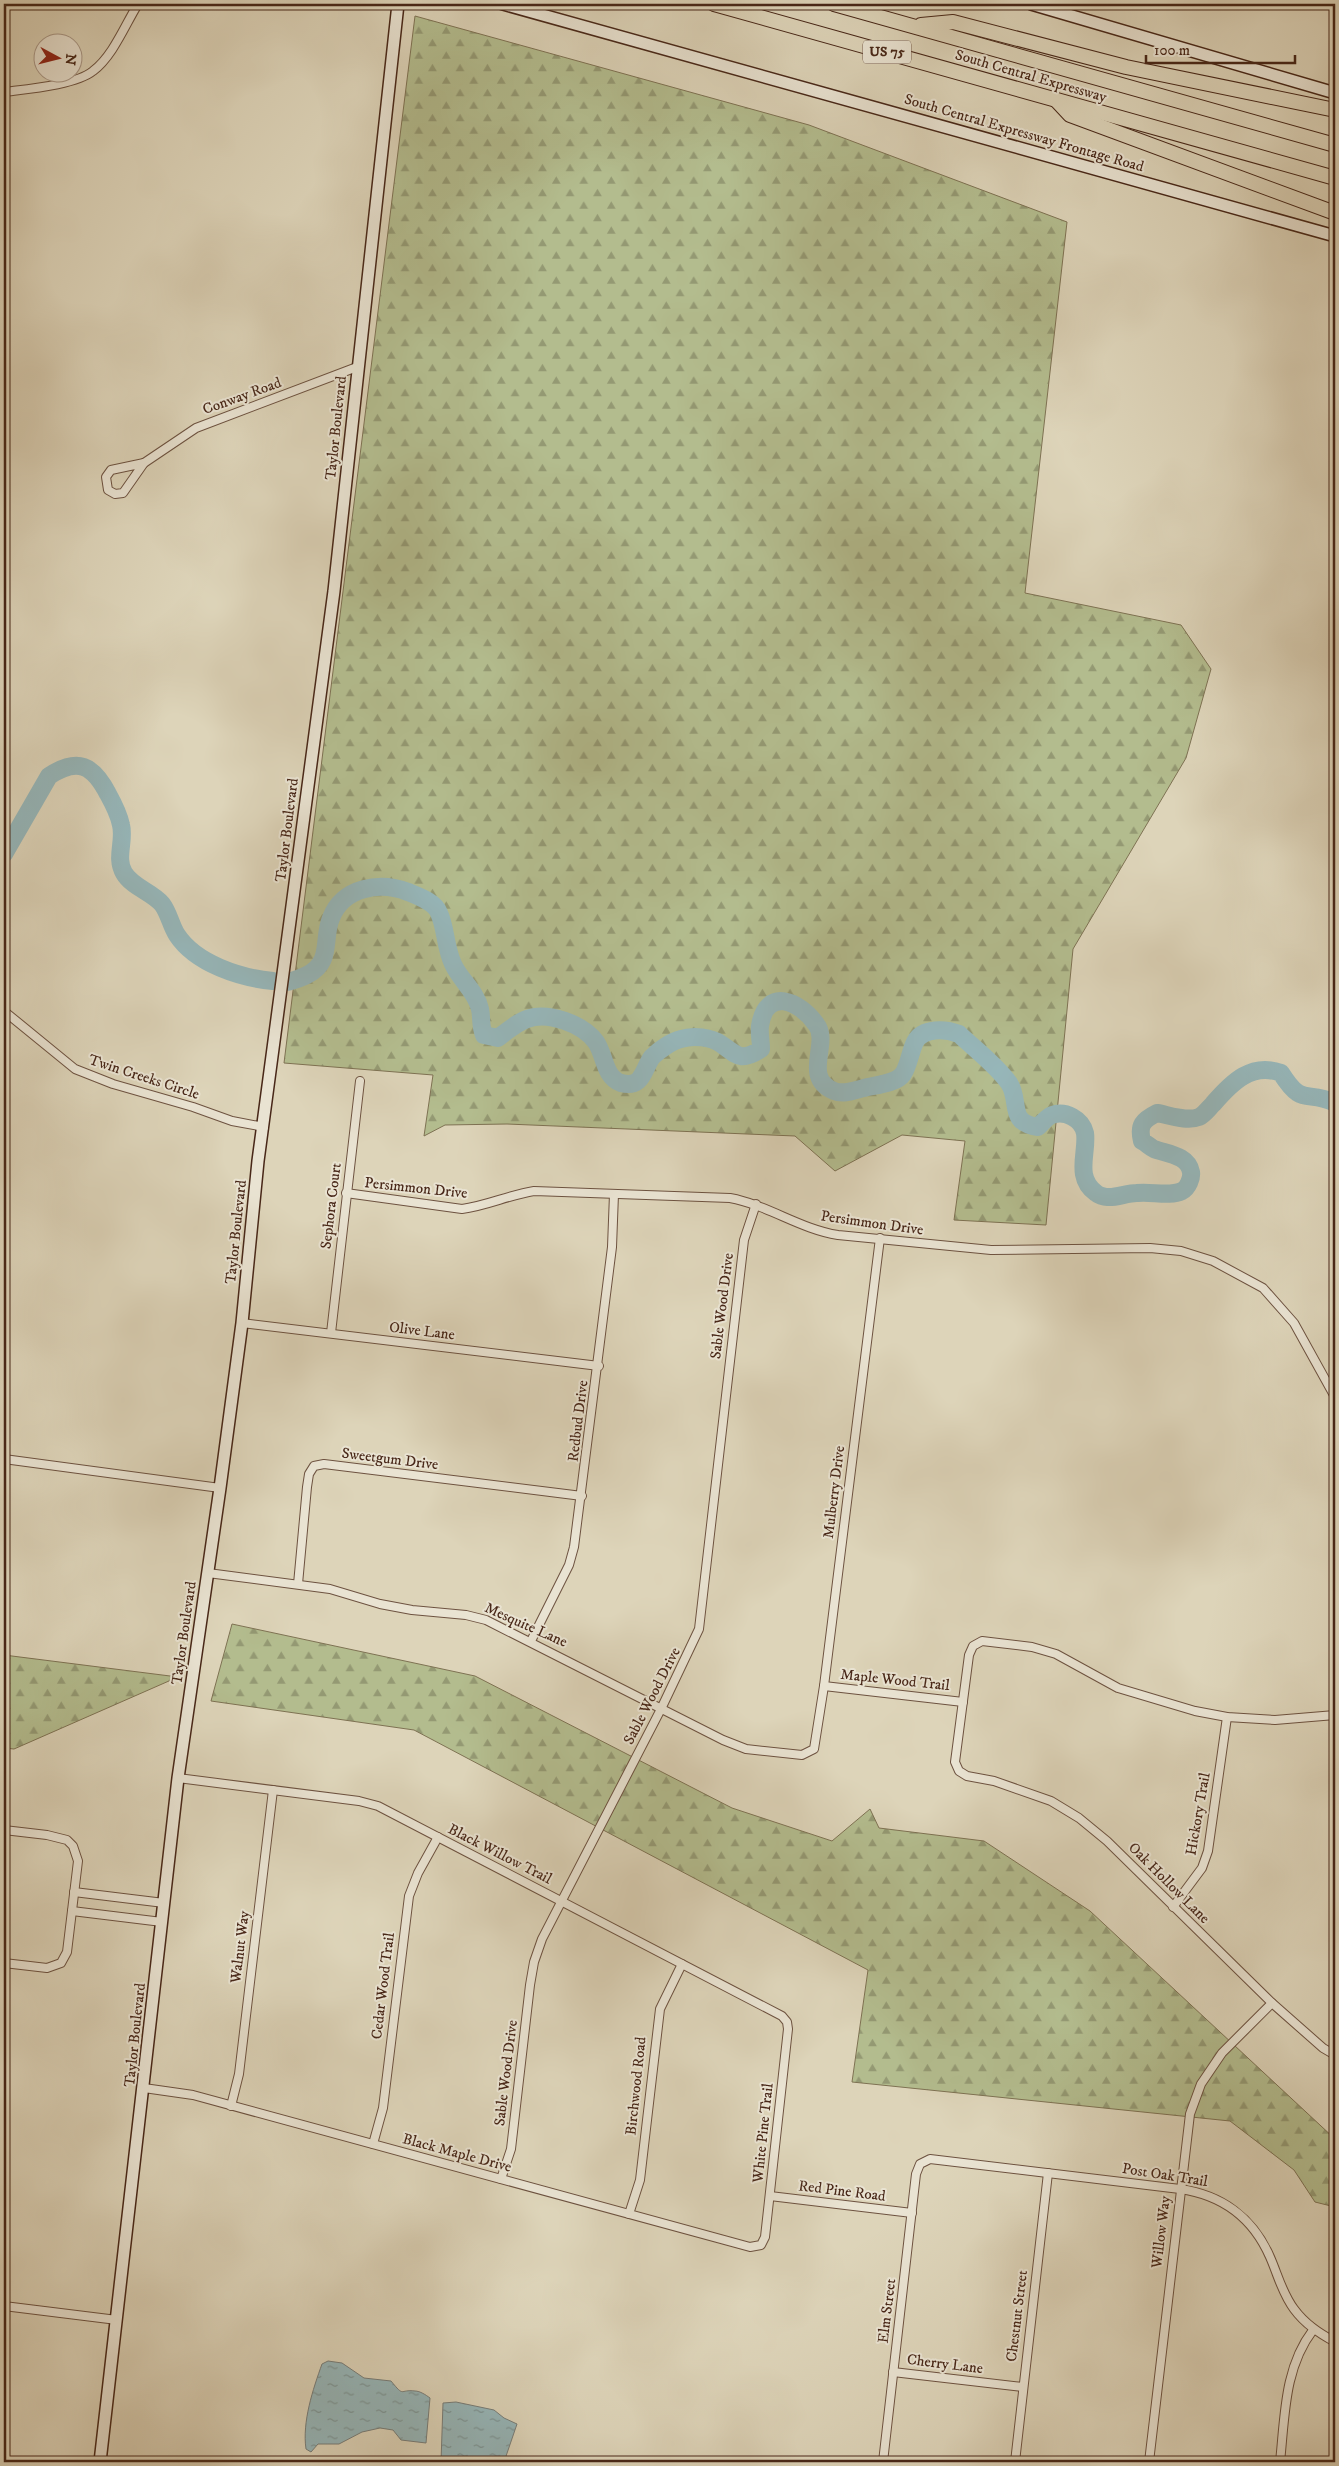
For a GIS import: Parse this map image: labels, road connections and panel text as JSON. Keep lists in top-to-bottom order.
{
  "streets": {
    "highway": ["US 75", "South Central Expressway"],
    "street": [
      "South Central Expressway Frontage Road",
      "Conway Road",
      "Taylor Boulevard",
      "Twin Creeks Circle",
      "Persimmon Drive",
      "Sephora Court",
      "Sable Wood Drive",
      "Olive Lane",
      "Redbud Drive",
      "Sweetgum Drive",
      "Mulberry Drive",
      "Mesquite Lane",
      "Maple Wood Trail",
      "Hickory Trail",
      "Black Willow Trail",
      "Oak Hollow Lane",
      "Walnut Way",
      "Cedar Wood Trail",
      "Birchwood Road",
      "White Pine Trail",
      "Black Maple Drive",
      "Post Oak Trail",
      "Red Pine Road",
      "Willow Way",
      "Elm Street",
      "Chestnut Street",
      "Cherry Lane"
    ]
  },
  "crossings": [
    ["Conway Road", "Taylor Boulevard"],
    ["Taylor Boulevard", "Twin Creeks Circle"],
    ["Taylor Boulevard", "Olive Lane"],
    ["Taylor Boulevard", "Mesquite Lane"],
    ["Taylor Boulevard", "Black Willow Trail"],
    ["Taylor Boulevard", "Black Maple Drive"],
    ["Persimmon Drive", "Sephora Court"],
    ["Persimmon Drive", "Sable Wood Drive"],
    ["Persimmon Drive", "Redbud Drive"],
    ["Persimmon Drive", "Mulberry Drive"],
    ["Sephora Court", "Olive Lane"],
    ["Sable Wood Drive", "Mesquite Lane"],
    ["Sable Wood Drive", "Black Willow Trail"],
    ["Sable Wood Drive", "Black Maple Drive"],
    ["Olive Lane", "Redbud Drive"],
    ["Redbud Drive", "Sweetgum Drive"],
    ["Redbud Drive", "Mesquite Lane"],
    ["Sweetgum Drive", "Mesquite Lane"],
    ["Mulberry Drive", "Mesquite Lane"],
    ["Mulberry Drive", "Maple Wood Trail"],
    ["Maple Wood Trail", "Oak Hollow Lane"],
    ["Hickory Trail", "Oak Hollow Lane"],
    ["Black Willow Trail", "Walnut Way"],
    ["Black Willow Trail", "Cedar Wood Trail"],
    ["Black Willow Trail", "Birchwood Road"],
    ["Black Willow Trail", "White Pine Trail"],
    ["Oak Hollow Lane", "Willow Way"],
    ["Walnut Way", "Black Maple Drive"],
    ["Cedar Wood Trail", "Black Maple Drive"],
    ["Birchwood Road", "Black Maple Drive"],
    ["White Pine Trail", "Black Maple Drive"],
    ["White Pine Trail", "Red Pine Road"],
    ["Post Oak Trail", "Willow Way"],
    ["Post Oak Trail", "Elm Street"],
    ["Post Oak Trail", "Chestnut Street"],
    ["Red Pine Road", "Elm Street"],
    ["Elm Street", "Cherry Lane"],
    ["Chestnut Street", "Cherry Lane"]
  ],
  "scale_bar": "100 m",
  "north": "right"
}
